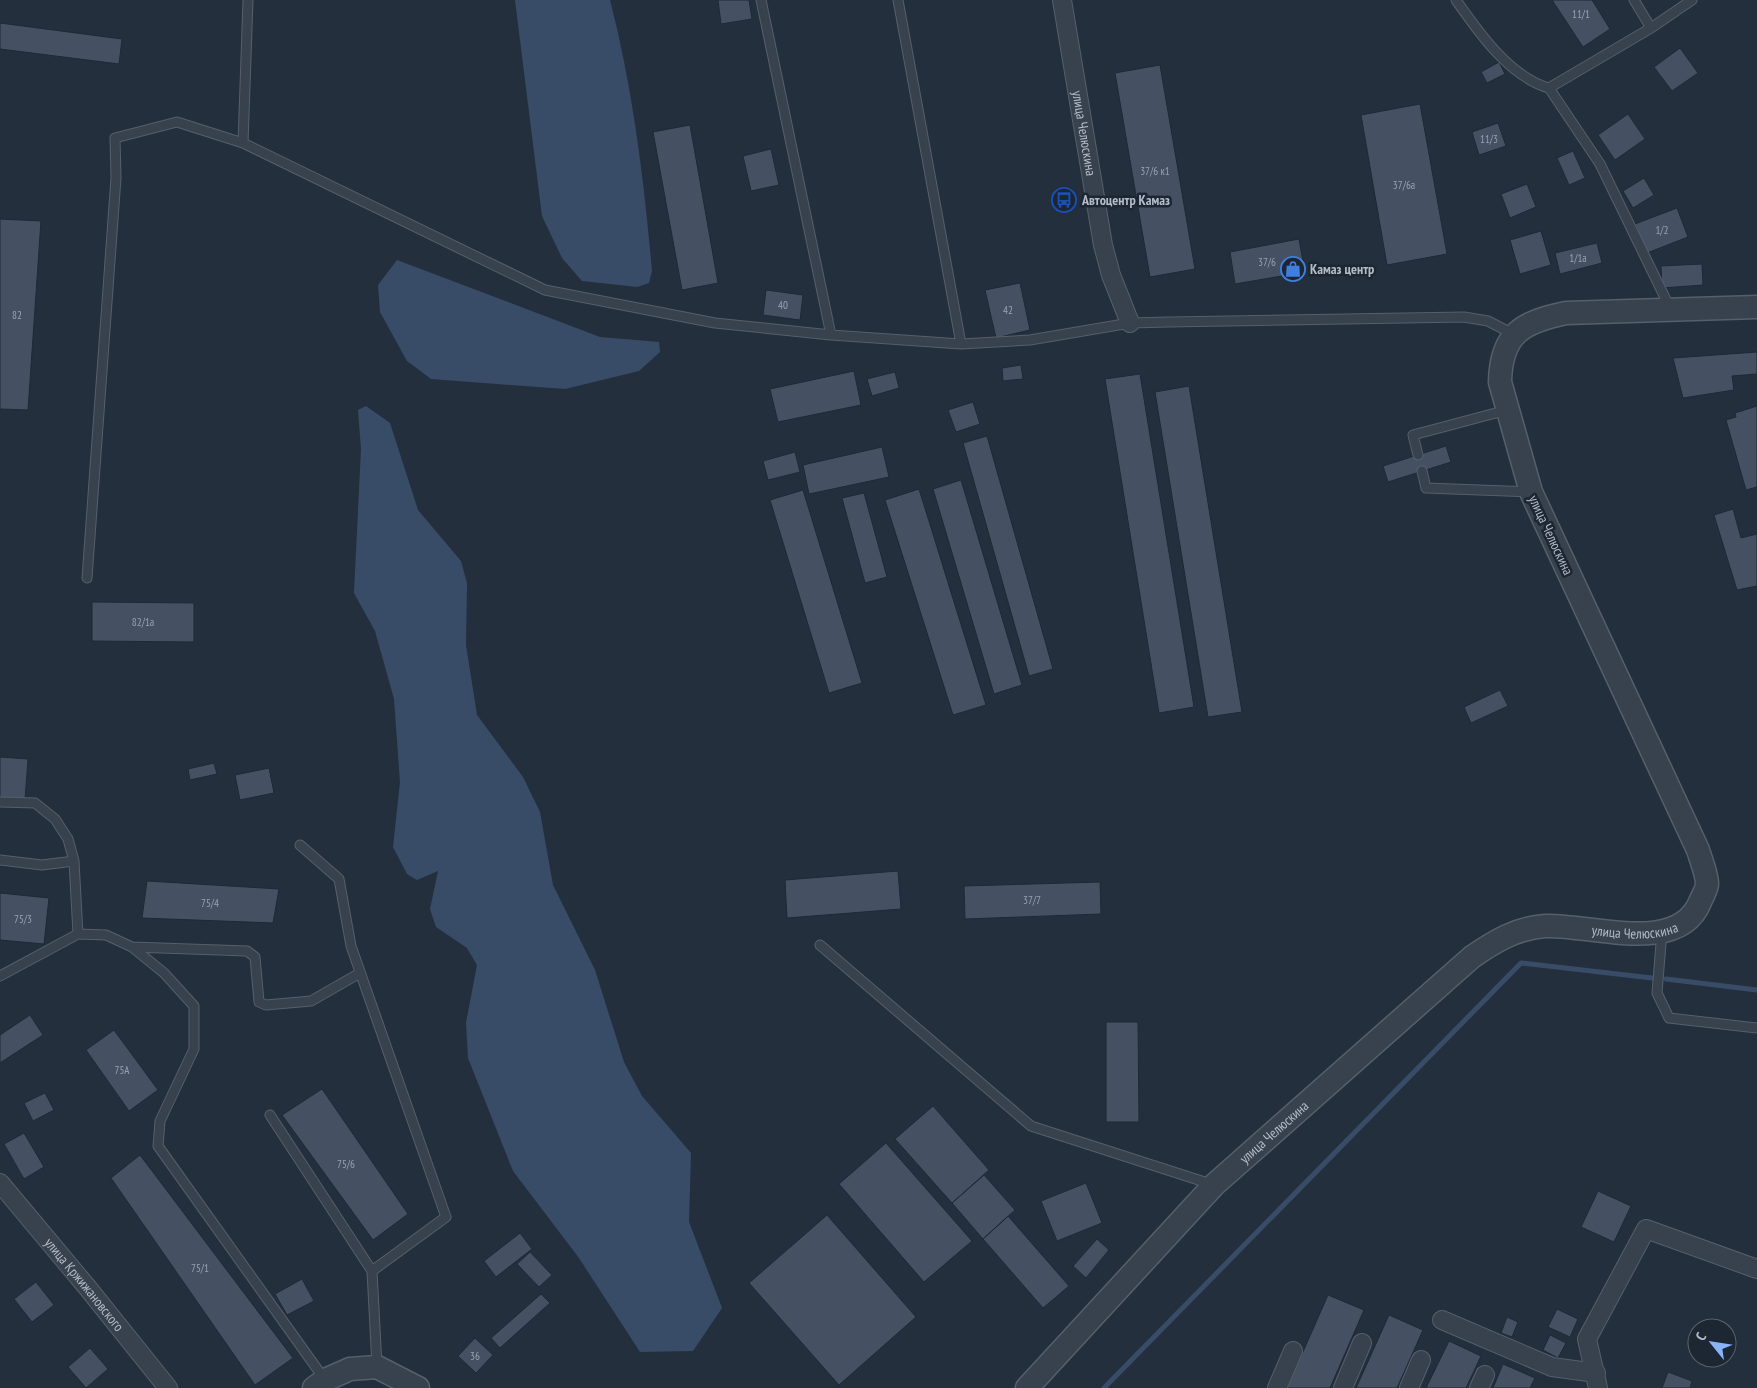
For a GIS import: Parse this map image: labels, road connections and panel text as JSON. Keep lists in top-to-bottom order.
{
  "streets": {
    "street": ["улица Челюскина", "улица Кржижановского"]
  },
  "places": {
    "bus stop": ["Автоцентр Камаз"],
    "shop": ["Камаз центр"]
  },
  "house_numbers": [
    "11/1",
    "11/3",
    "37/6 к1",
    "37/6а",
    "1/2",
    "1/1а",
    "37/6",
    "40",
    "42",
    "82",
    "82/1а",
    "37/7",
    "75/4",
    "75/3",
    "75А",
    "75/6",
    "75/1",
    "36"
  ],
  "north": "top left"
}
